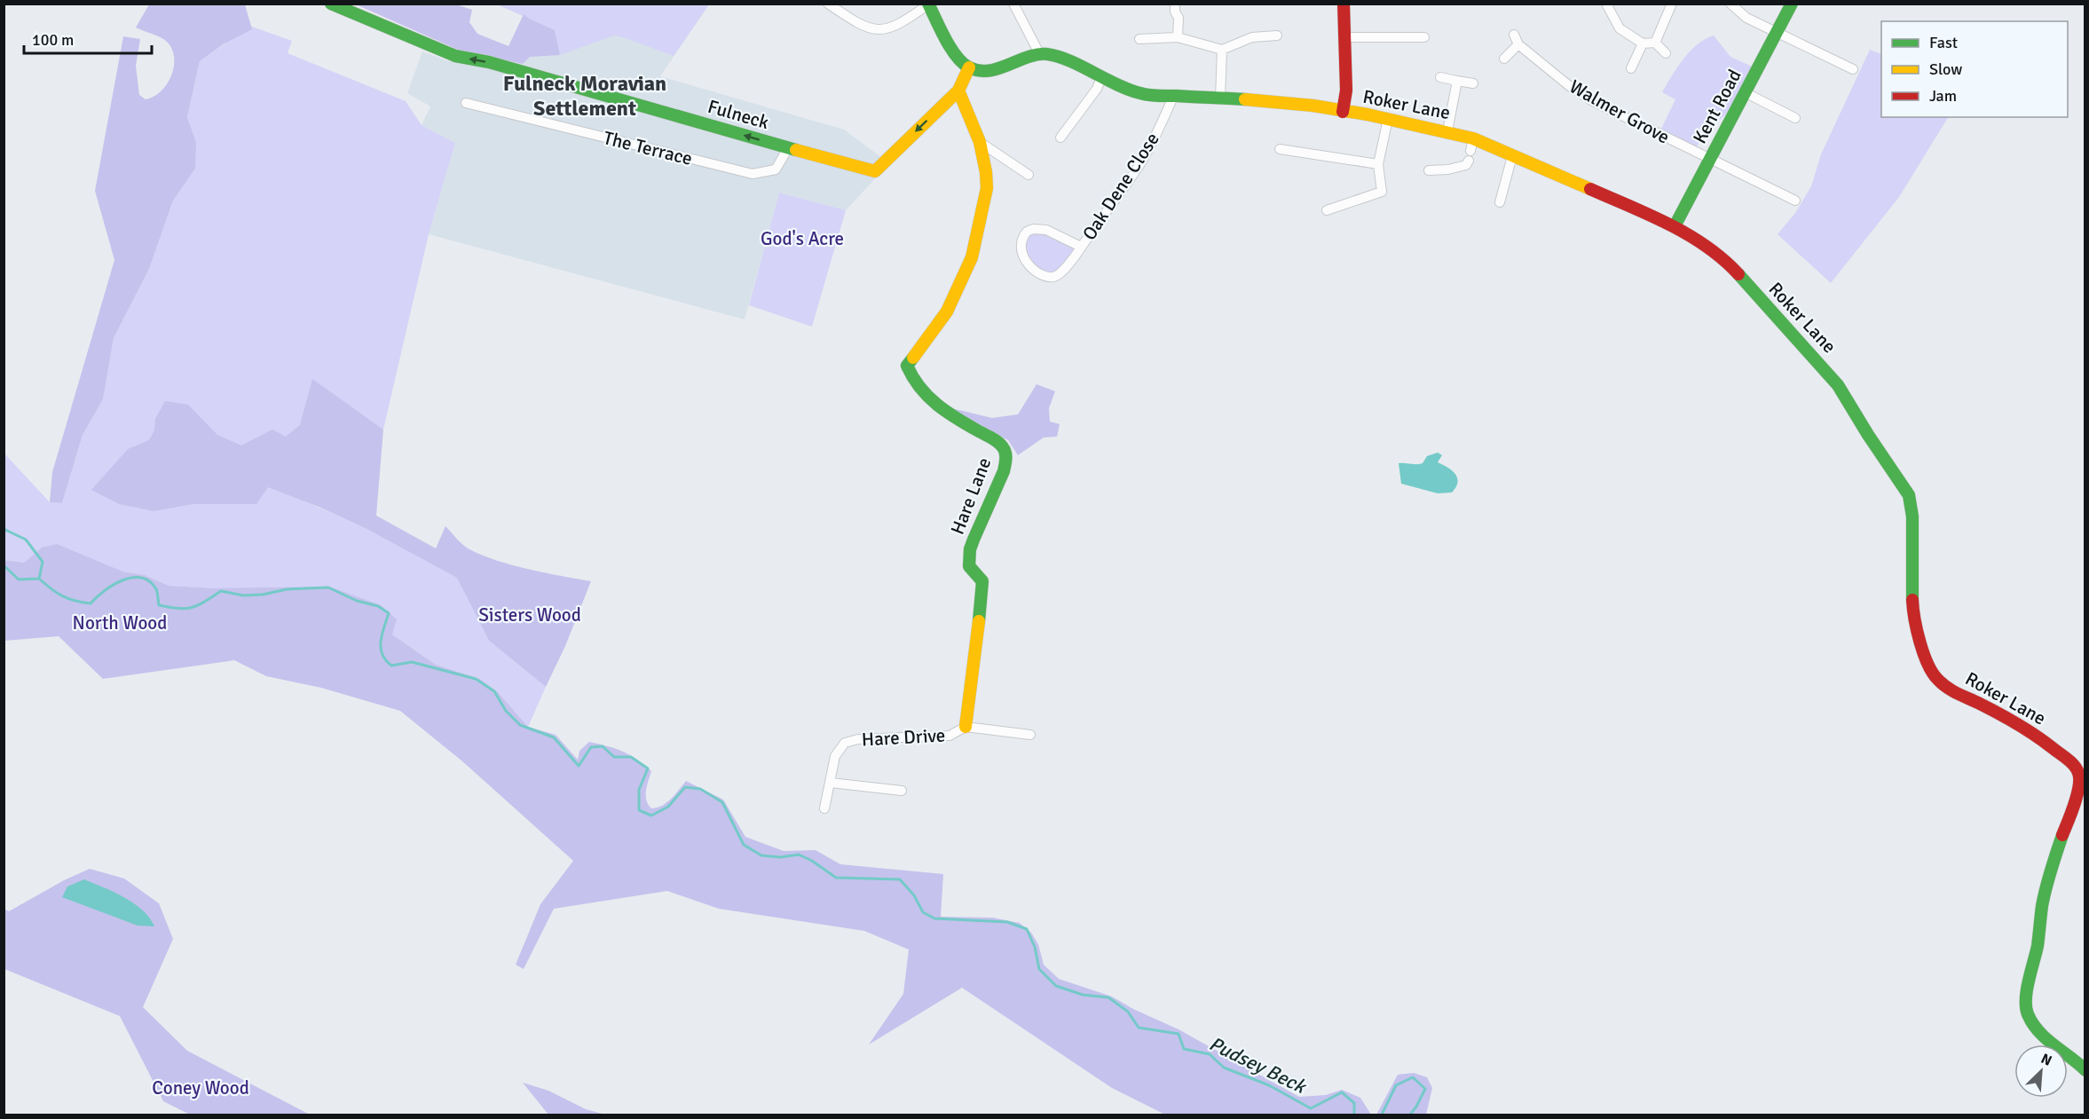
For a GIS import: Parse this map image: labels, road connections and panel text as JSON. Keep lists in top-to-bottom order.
{
  "streets": {
    "street": [
      "Roker Lane",
      "Kent Road",
      "Walmer Grove",
      "Fulneck",
      "The Terrace",
      "Oak Dene Close",
      "Hare Lane",
      "Hare Drive"
    ]
  },
  "crossings": [
    ["Roker Lane", "Kent Road"],
    ["Roker Lane", "Oak Dene Close"],
    ["Kent Road", "Walmer Grove"],
    ["Fulneck", "The Terrace"],
    ["Fulneck", "Hare Lane"],
    ["Hare Lane", "Hare Drive"]
  ],
  "one_way": ["Fulneck"],
  "districts": ["Fulneck Moravian Settlement"],
  "water": ["Pudsey Beck"],
  "parks": [
    "God's Acre",
    "Sisters Wood",
    "North Wood",
    "Coney Wood"
  ],
  "legend": ["Fast", "Slow", "Jam"],
  "scale_bar": "100 m",
  "north": "top right"
}
